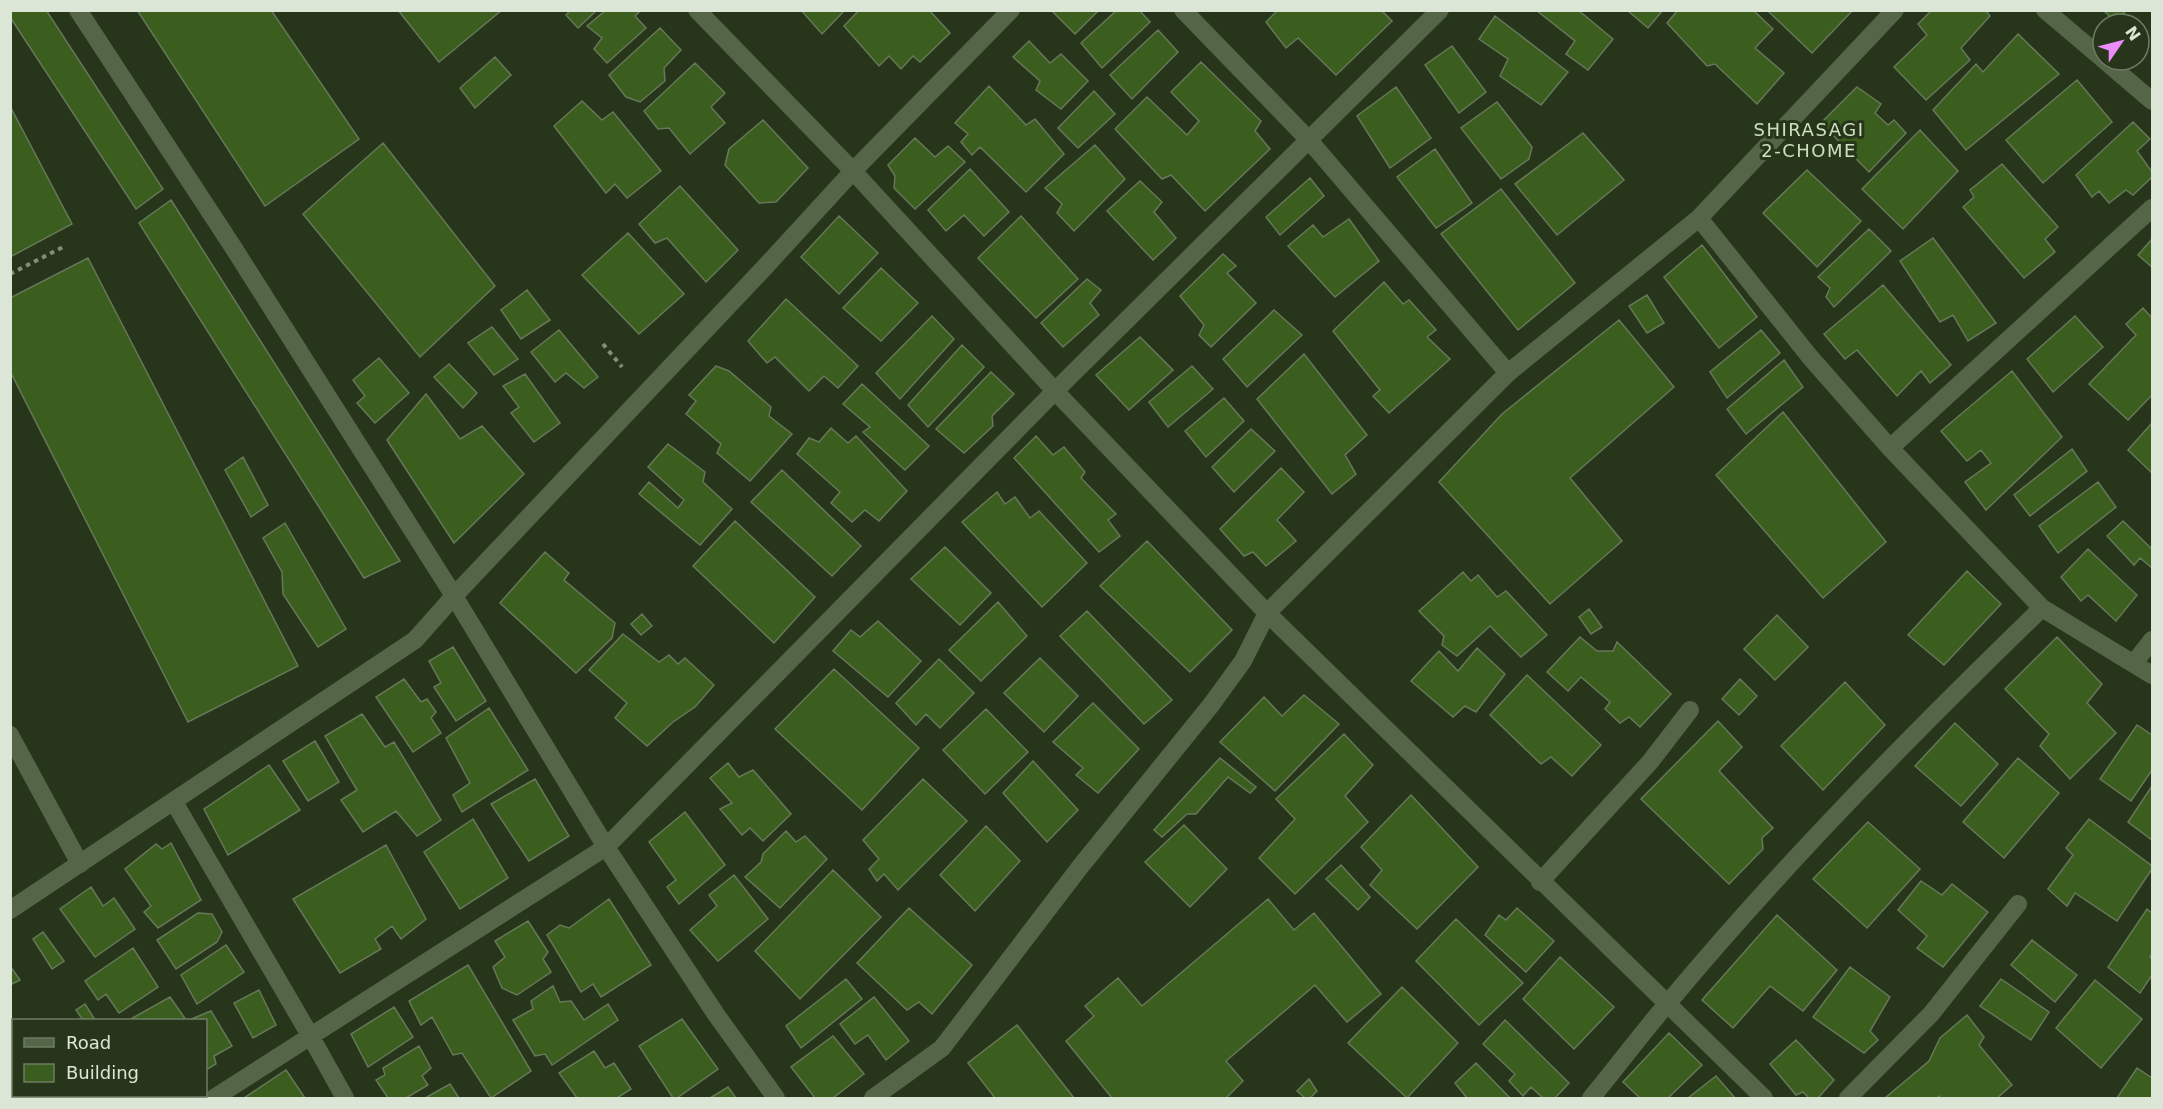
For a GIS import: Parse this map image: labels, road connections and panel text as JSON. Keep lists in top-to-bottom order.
{
  "districts": ["SHIRASAGI 2-CHOME"],
  "legend": ["Road", "Building"],
  "north": "top right"
}
